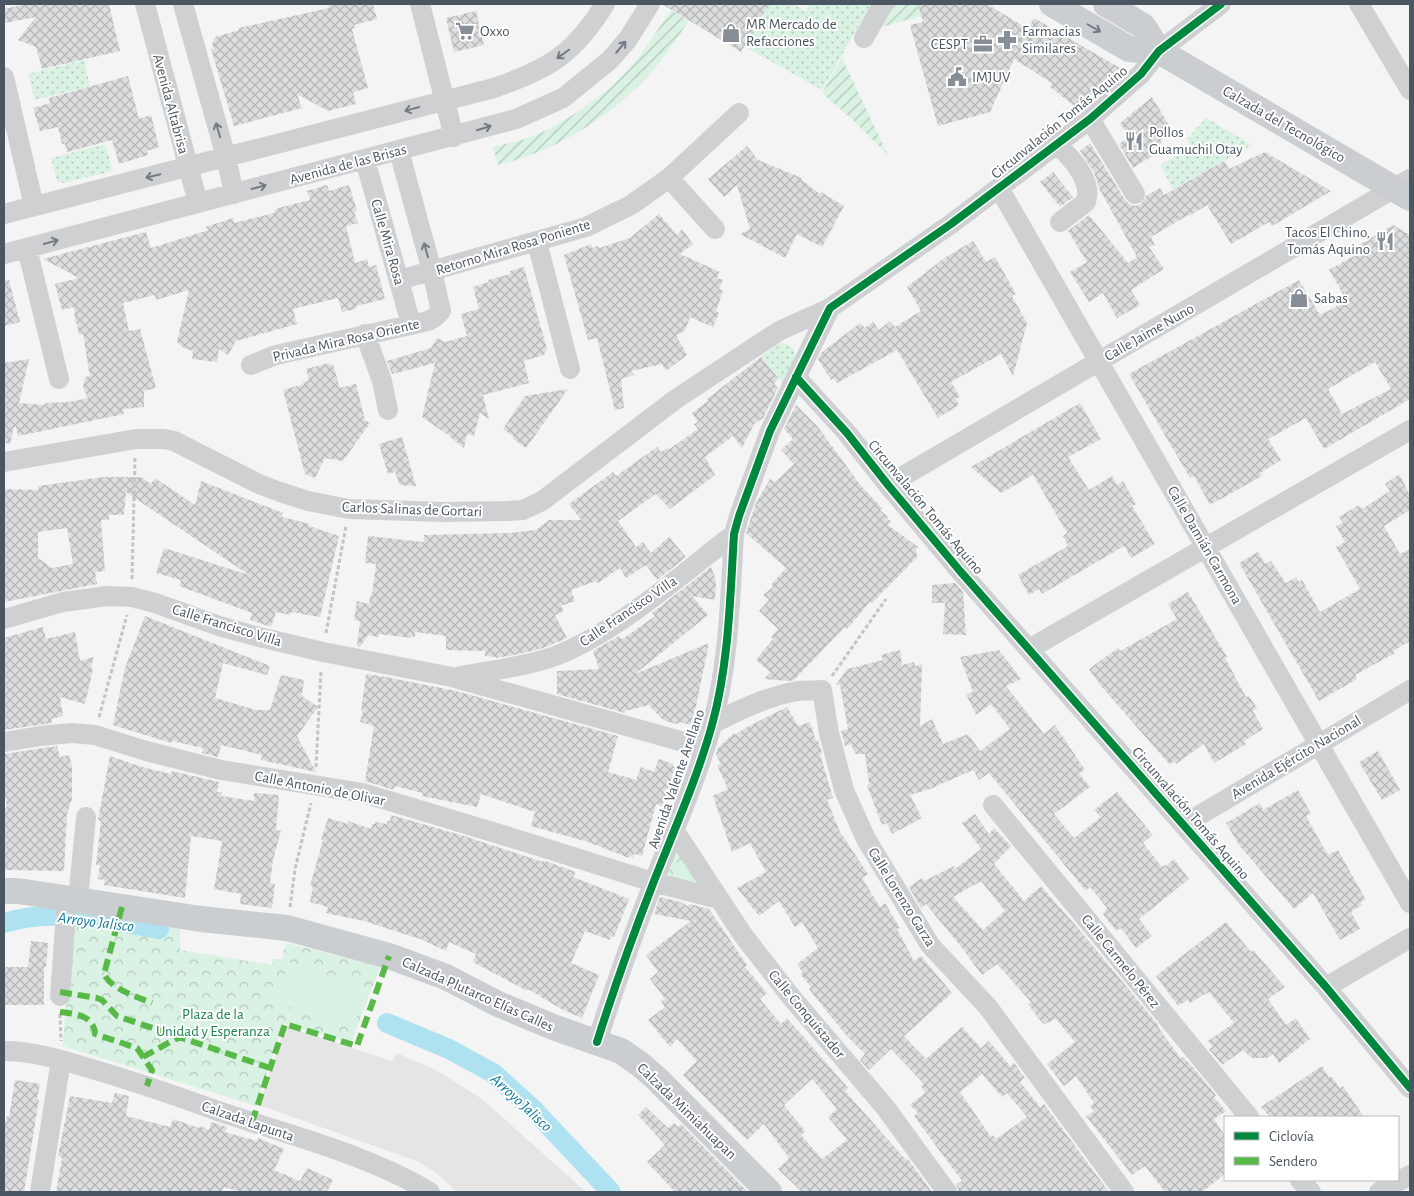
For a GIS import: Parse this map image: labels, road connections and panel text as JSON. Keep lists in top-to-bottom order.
{
  "streets": {
    "main road": ["Calzada del Tecnológico", "Calzada Plutarco Elías Calles", "Calzada Mimiahuapan"],
    "street": [
      "Avenida Altabrisa",
      "Circunvalación Tomás Aquino",
      "Avenida de las Brisas",
      "Calle Mira Rosa",
      "Retorno Mira Rosa Poniente",
      "Calle Jaime Nuno",
      "Privada Mira Rosa Oriente",
      "Carlos Salinas de Gortari",
      "Calle Damián Carmona",
      "Calle Francisco Villa",
      "Avenida Ejército Nacional",
      "Avenida Valente Arellano",
      "Calle Antonio de Olivar",
      "Calle Lorenzo Garza",
      "Calle Carmelo Pérez",
      "Calle Conquistador",
      "Calzada Lapunta"
    ]
  },
  "crossings": [
    ["Avenida Altabrisa", "Avenida de las Brisas"],
    ["Circunvalación Tomás Aquino", "Calzada del Tecnológico"],
    ["Circunvalación Tomás Aquino", "Calle Jaime Nuno"],
    ["Circunvalación Tomás Aquino", "Carlos Salinas de Gortari"],
    ["Circunvalación Tomás Aquino", "Calle Damián Carmona"],
    ["Circunvalación Tomás Aquino", "Avenida Ejército Nacional"],
    ["Circunvalación Tomás Aquino", "Avenida Valente Arellano"],
    ["Calzada del Tecnológico", "Calle Jaime Nuno"],
    ["Avenida de las Brisas", "Calle Mira Rosa"],
    ["Calle Mira Rosa", "Retorno Mira Rosa Poniente"],
    ["Calle Mira Rosa", "Privada Mira Rosa Oriente"],
    ["Retorno Mira Rosa Poniente", "Privada Mira Rosa Oriente"],
    ["Calle Jaime Nuno", "Calle Damián Carmona"],
    ["Calle Damián Carmona", "Avenida Ejército Nacional"],
    ["Calle Francisco Villa", "Avenida Valente Arellano"],
    ["Avenida Valente Arellano", "Calle Antonio de Olivar"],
    ["Avenida Valente Arellano", "Calzada Plutarco Elías Calles"],
    ["Avenida Valente Arellano", "Calle Conquistador"],
    ["Avenida Valente Arellano", "Calzada Mimiahuapan"],
    ["Calle Antonio de Olivar", "Calle Conquistador"],
    ["Calzada Plutarco Elías Calles", "Calzada Mimiahuapan"]
  ],
  "water": ["Arroyo Jalisco"],
  "parks": ["Plaza de la Unidad y Esperanza"],
  "places": {
    "supermarket": ["Oxxo"],
    "shop": ["MR Mercado de Refacciones", "Sabas"],
    "pharmacy": ["Farmacias Similares"],
    "office": ["CESPT"],
    "public building": ["IMJUV"],
    "restaurant": ["Pollos Guamuchil Otay", "Tacos El Chino, Tomás Aquino"]
  },
  "legend": ["Ciclovía", "Sendero"]
}
